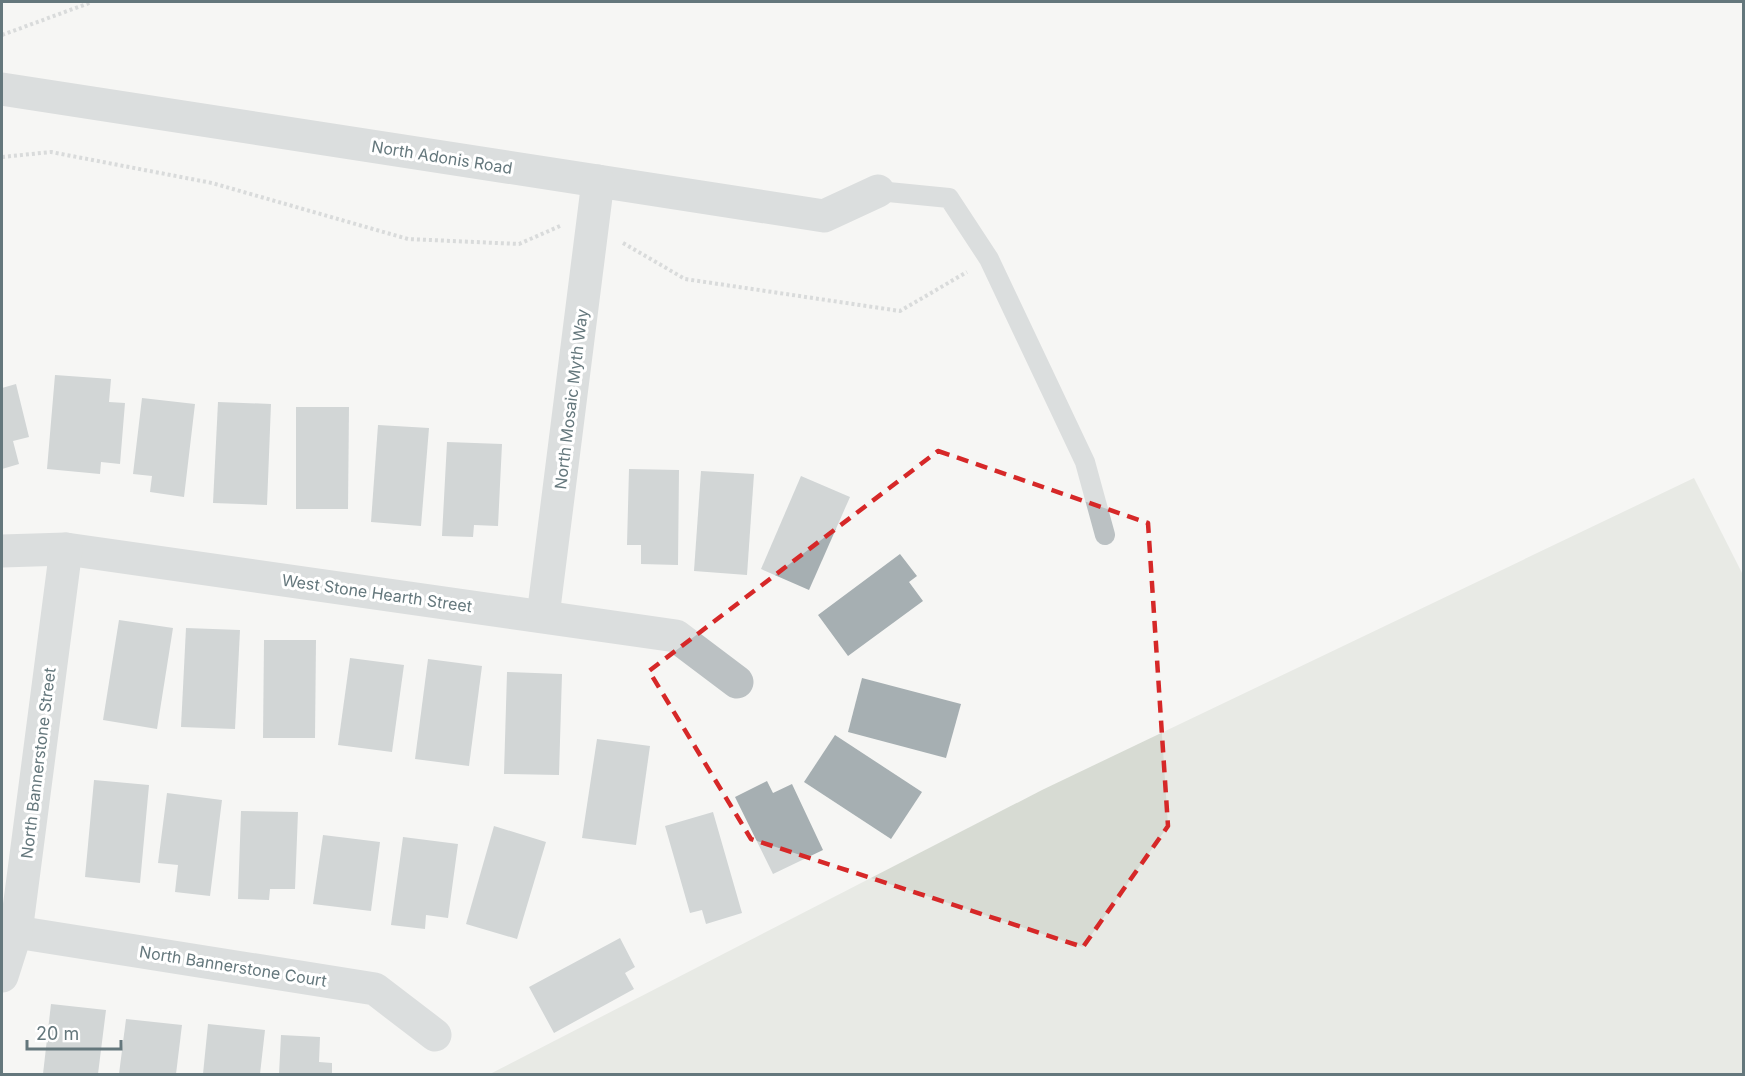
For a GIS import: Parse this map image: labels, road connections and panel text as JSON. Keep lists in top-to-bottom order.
{
  "streets": {
    "street": [
      "North Adonis Road",
      "North Mosaic Myth Way",
      "West Stone Hearth Street",
      "North Bannerstone Street",
      "North Bannerstone Court"
    ]
  },
  "crossings": [
    ["North Adonis Road", "North Mosaic Myth Way"],
    ["North Mosaic Myth Way", "West Stone Hearth Street"],
    ["West Stone Hearth Street", "North Bannerstone Street"],
    ["North Bannerstone Street", "North Bannerstone Court"]
  ],
  "scale_bar": "20 m"
}
